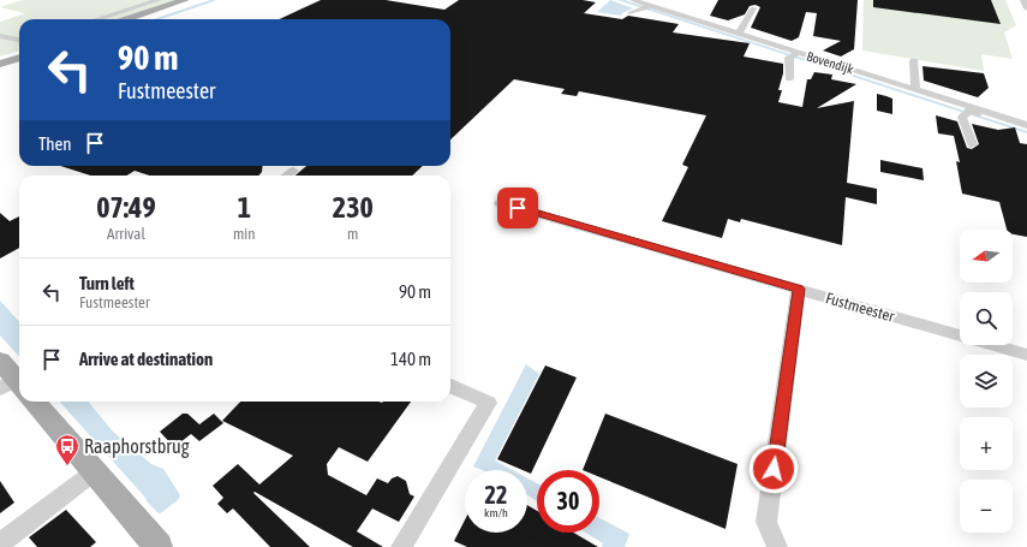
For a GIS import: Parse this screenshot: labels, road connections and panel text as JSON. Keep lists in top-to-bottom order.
{
  "streets": {
    "street": ["Bovendijk", "Fustmeester"]
  },
  "places": {
    "bus stop": ["Raaphorstbrug"]
  },
  "north": "left",
  "page": {
    "turn": ["90 m", "Fustmeester"],
    "then": "Then",
    "eta": [
      "07:49",
      "Arrival",
      "1",
      "min",
      "230",
      "m"
    ],
    "map_buttons": ["+", "−"],
    "list": [
      {
        "name": "Turn left",
        "note": "Fustmeester",
        "value": "90 m"
      },
      {
        "name": "Arrive at destination",
        "value": "140 m"
      }
    ],
    "speed": "22 km/h",
    "limit": "30"
  }
}
